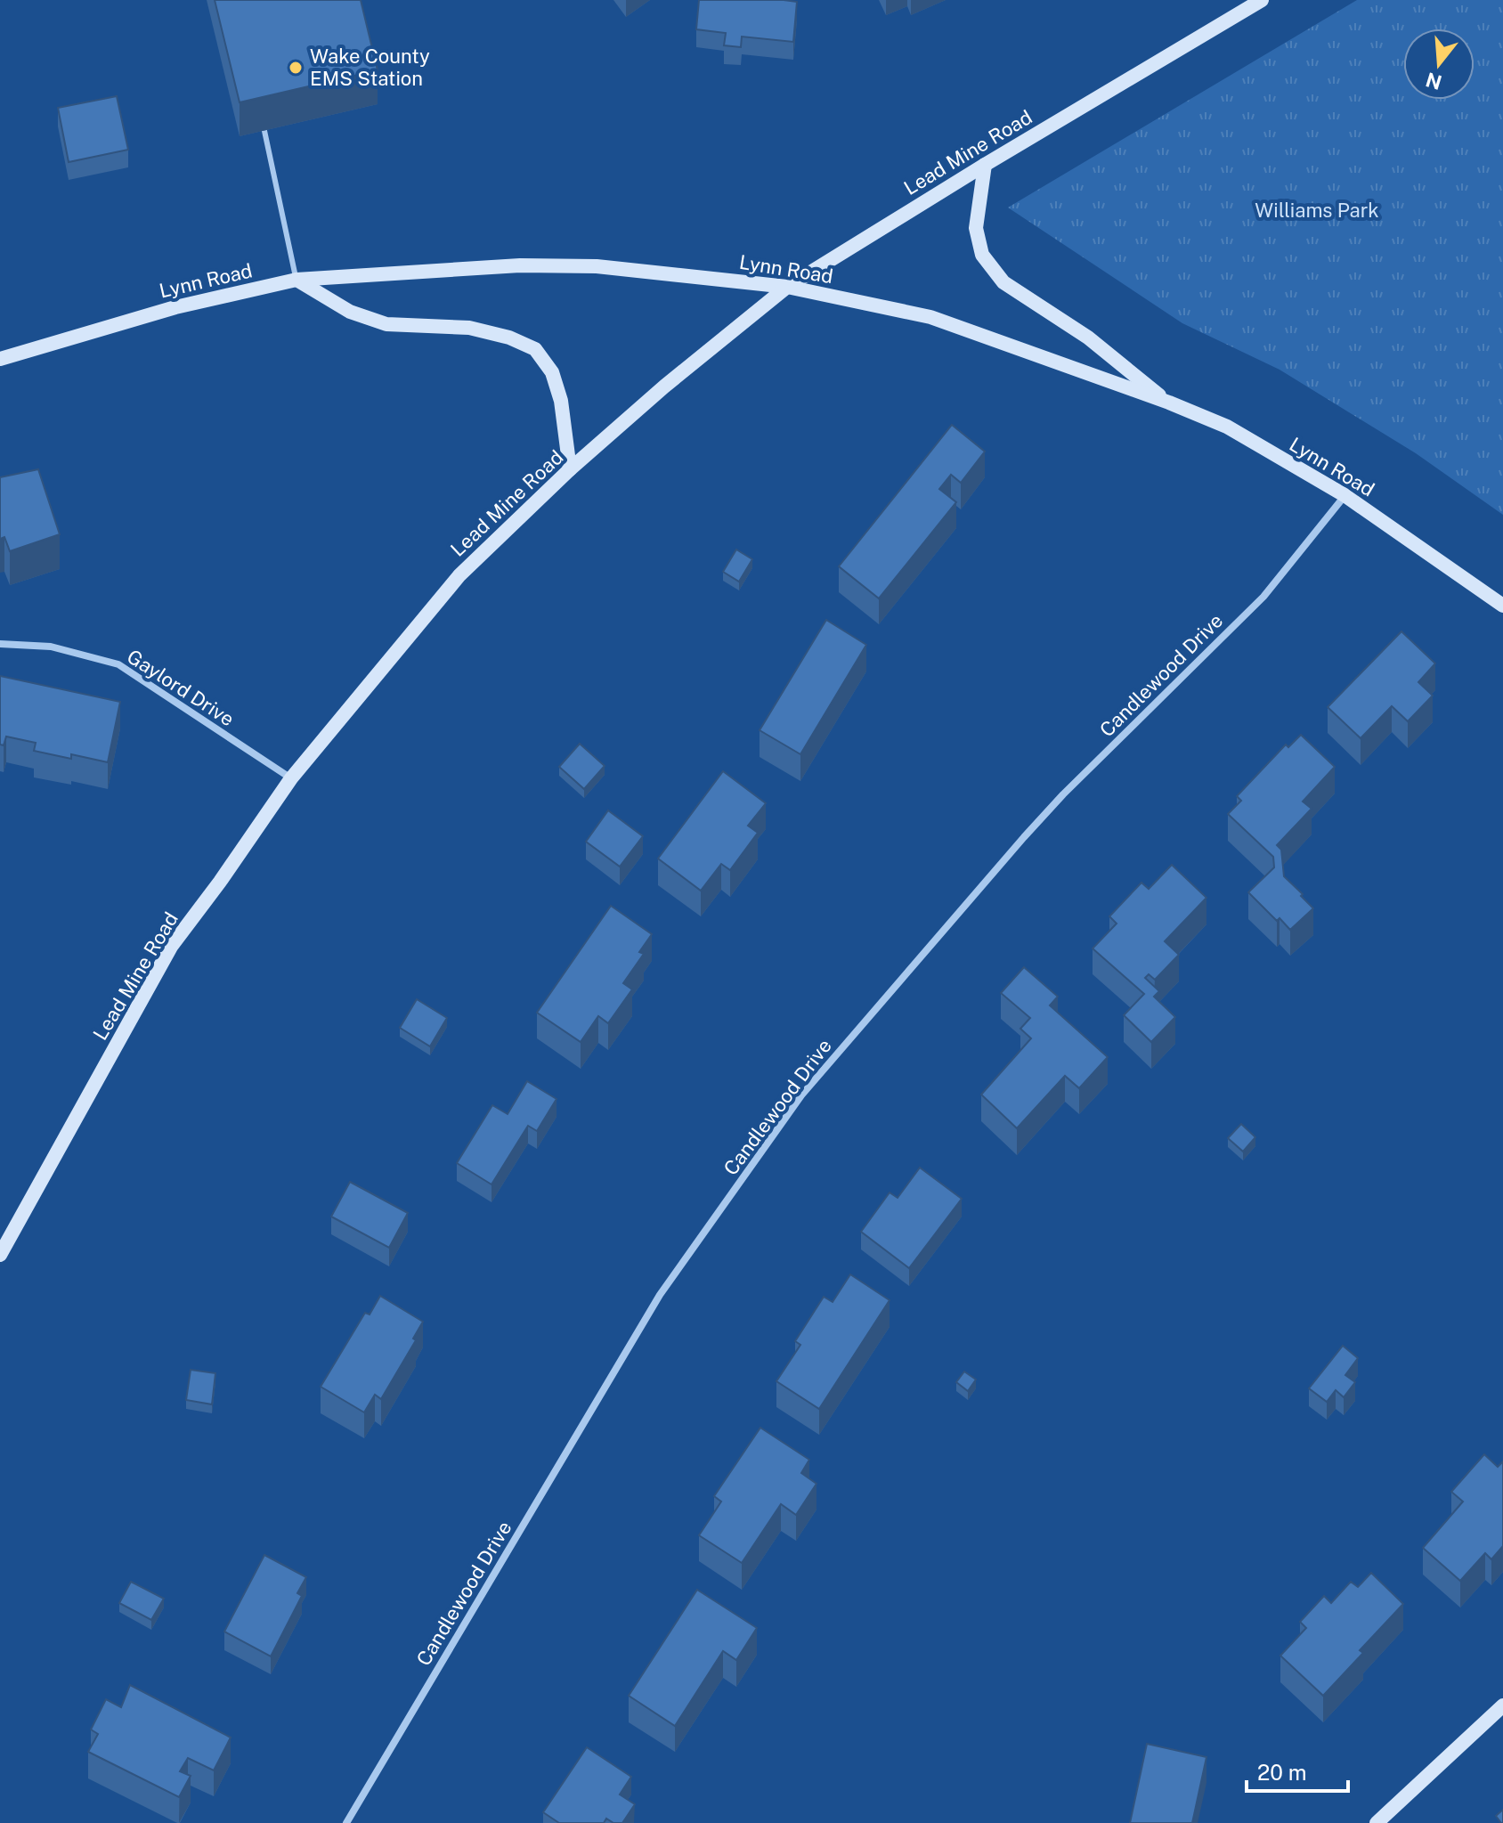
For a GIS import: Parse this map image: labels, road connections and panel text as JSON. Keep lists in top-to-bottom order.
{
  "streets": {
    "main road": ["Lead Mine Road", "Lynn Road"],
    "street": ["Candlewood Drive", "Gaylord Drive"]
  },
  "crossings": [
    ["Lead Mine Road", "Lynn Road"],
    ["Lead Mine Road", "Gaylord Drive"],
    ["Lynn Road", "Candlewood Drive"]
  ],
  "parks": ["Williams Park"],
  "places": ["Wake County EMS Station"],
  "scale_bar": "20 m",
  "north": "bottom"
}
